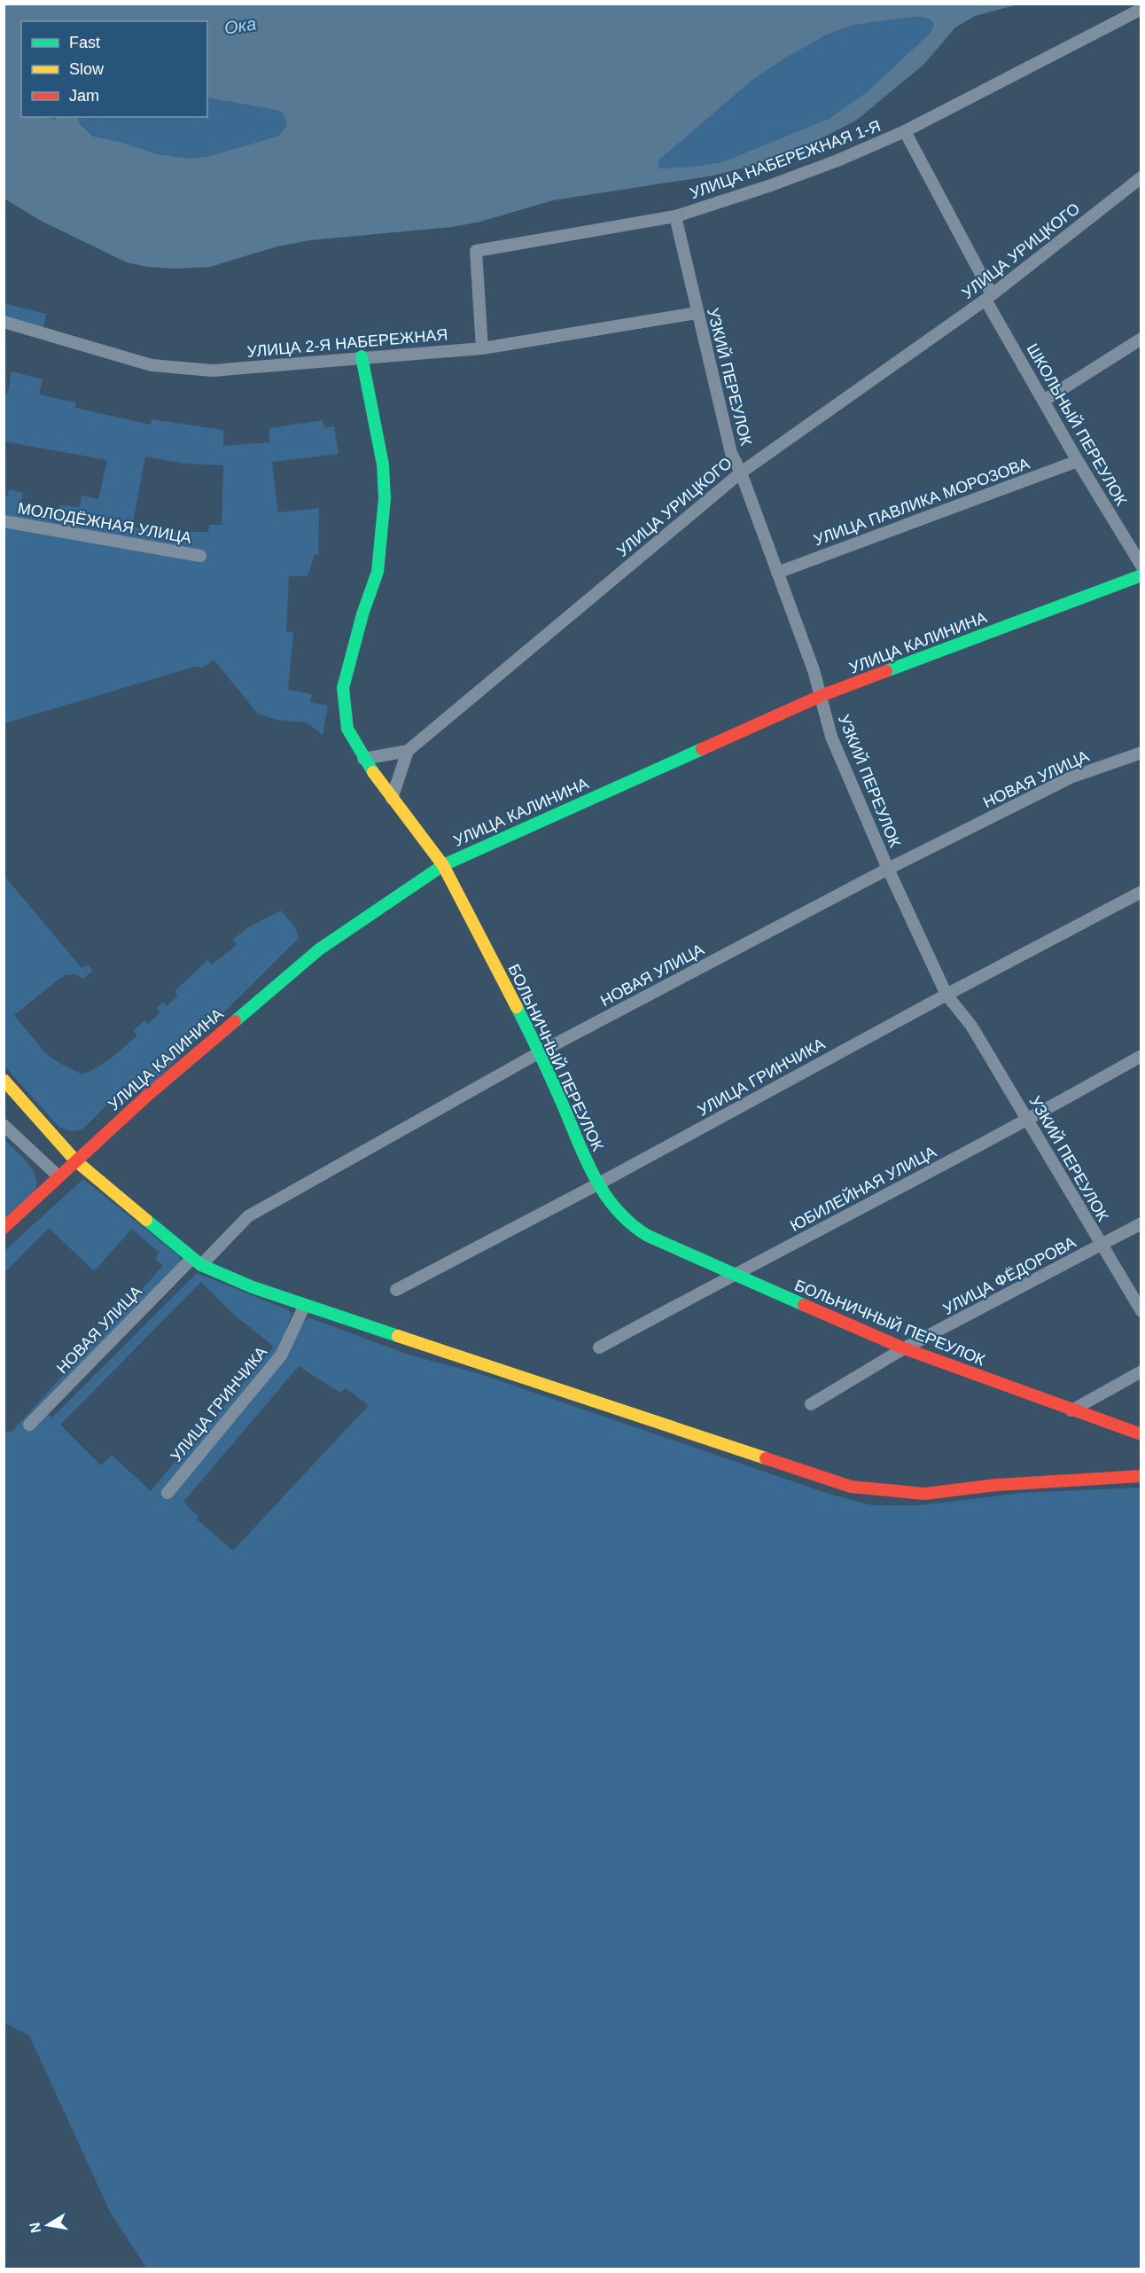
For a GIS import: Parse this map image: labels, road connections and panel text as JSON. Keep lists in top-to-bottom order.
{
  "streets": {
    "street": [
      "УЛИЦА НАБЕРЕЖНАЯ 1-Я",
      "УЛИЦА УРИЦКОГО",
      "УЛИЦА 2-Я НАБЕРЕЖНАЯ",
      "УЗКИЙ ПЕРЕУЛОК",
      "ШКОЛЬНЫЙ ПЕРЕУЛОК",
      "УЛИЦА ПАВЛИКА МОРОЗОВА",
      "МОЛОДЁЖНАЯ УЛИЦА",
      "УЛИЦА КАЛИНИНА",
      "НОВАЯ УЛИЦА",
      "БОЛЬНИЧНЫЙ ПЕРЕУЛОК",
      "УЛИЦА ГРИНЧИКА",
      "ЮБИЛЕЙНАЯ УЛИЦА",
      "УЛИЦА ФЁДОРОВА"
    ]
  },
  "crossings": [
    ["УЛИЦА НАБЕРЕЖНАЯ 1-Я", "УЛИЦА 2-Я НАБЕРЕЖНАЯ"],
    ["УЛИЦА НАБЕРЕЖНАЯ 1-Я", "УЗКИЙ ПЕРЕУЛОК"],
    ["УЛИЦА НАБЕРЕЖНАЯ 1-Я", "ШКОЛЬНЫЙ ПЕРЕУЛОК"],
    ["УЛИЦА УРИЦКОГО", "УЗКИЙ ПЕРЕУЛОК"],
    ["УЛИЦА УРИЦКОГО", "ШКОЛЬНЫЙ ПЕРЕУЛОК"],
    ["УЛИЦА 2-Я НАБЕРЕЖНАЯ", "УЗКИЙ ПЕРЕУЛОК"],
    ["УЛИЦА 2-Я НАБЕРЕЖНАЯ", "БОЛЬНИЧНЫЙ ПЕРЕУЛОК"],
    ["УЗКИЙ ПЕРЕУЛОК", "УЛИЦА ПАВЛИКА МОРОЗОВА"],
    ["УЗКИЙ ПЕРЕУЛОК", "УЛИЦА КАЛИНИНА"],
    ["УЗКИЙ ПЕРЕУЛОК", "НОВАЯ УЛИЦА"],
    ["УЗКИЙ ПЕРЕУЛОК", "УЛИЦА ГРИНЧИКА"],
    ["УЗКИЙ ПЕРЕУЛОК", "ЮБИЛЕЙНАЯ УЛИЦА"],
    ["УЗКИЙ ПЕРЕУЛОК", "УЛИЦА ФЁДОРОВА"],
    ["ШКОЛЬНЫЙ ПЕРЕУЛОК", "УЛИЦА ПАВЛИКА МОРОЗОВА"],
    ["УЛИЦА КАЛИНИНА", "БОЛЬНИЧНЫЙ ПЕРЕУЛОК"],
    ["НОВАЯ УЛИЦА", "БОЛЬНИЧНЫЙ ПЕРЕУЛОК"],
    ["БОЛЬНИЧНЫЙ ПЕРЕУЛОК", "УЛИЦА ГРИНЧИКА"],
    ["БОЛЬНИЧНЫЙ ПЕРЕУЛОК", "ЮБИЛЕЙНАЯ УЛИЦА"],
    ["БОЛЬНИЧНЫЙ ПЕРЕУЛОК", "УЛИЦА ФЁДОРОВА"]
  ],
  "water": ["Ока"],
  "legend": ["Fast", "Slow", "Jam"],
  "north": "left"
}
